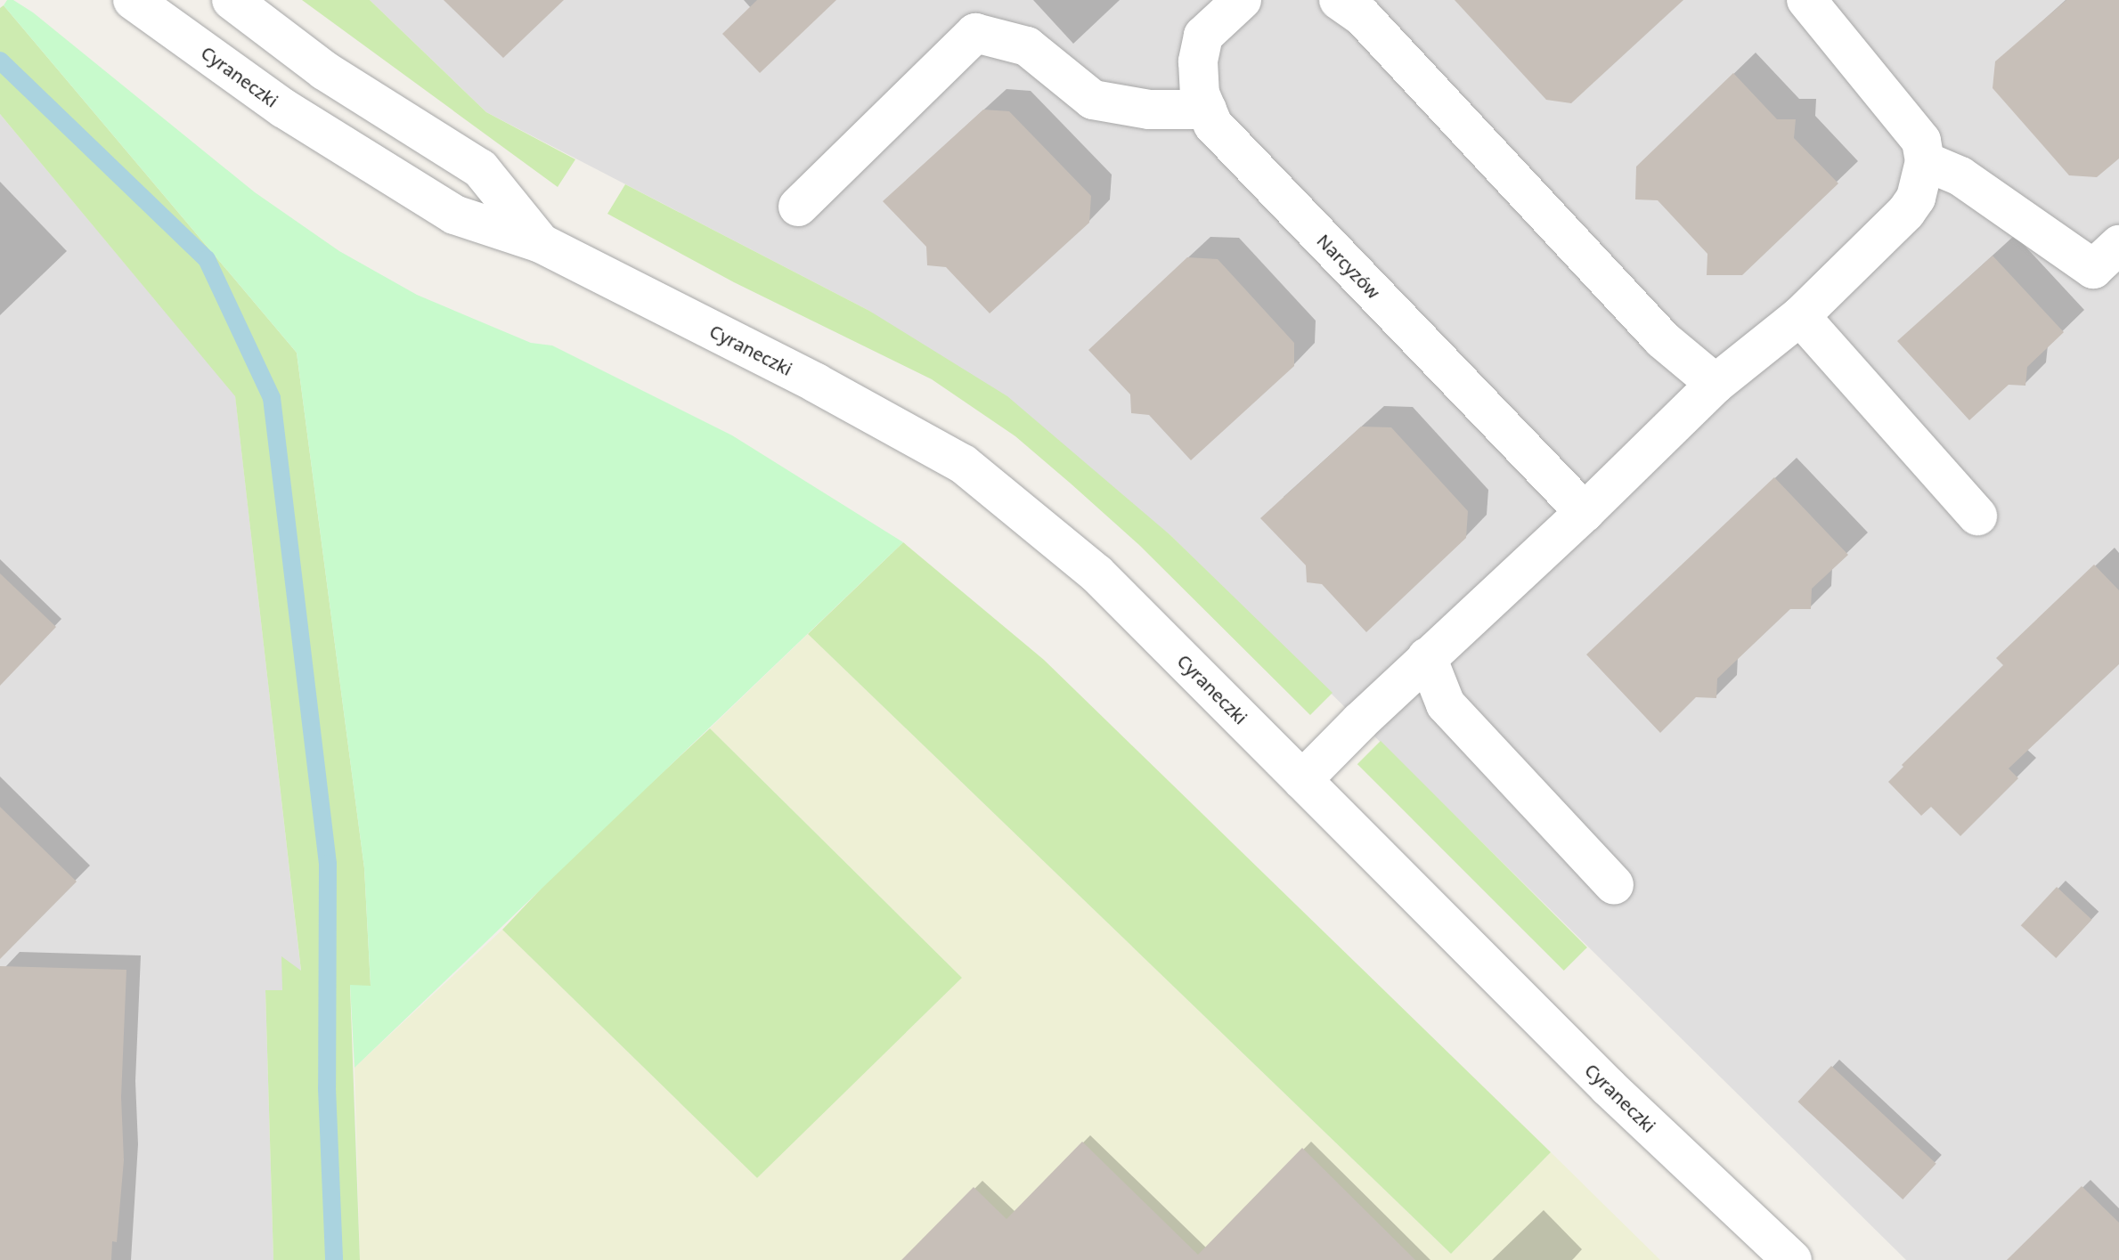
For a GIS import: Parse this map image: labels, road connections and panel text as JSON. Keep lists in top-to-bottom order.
{
  "streets": {
    "street": ["Cyraneczki", "Narcyzów"]
  }
}
